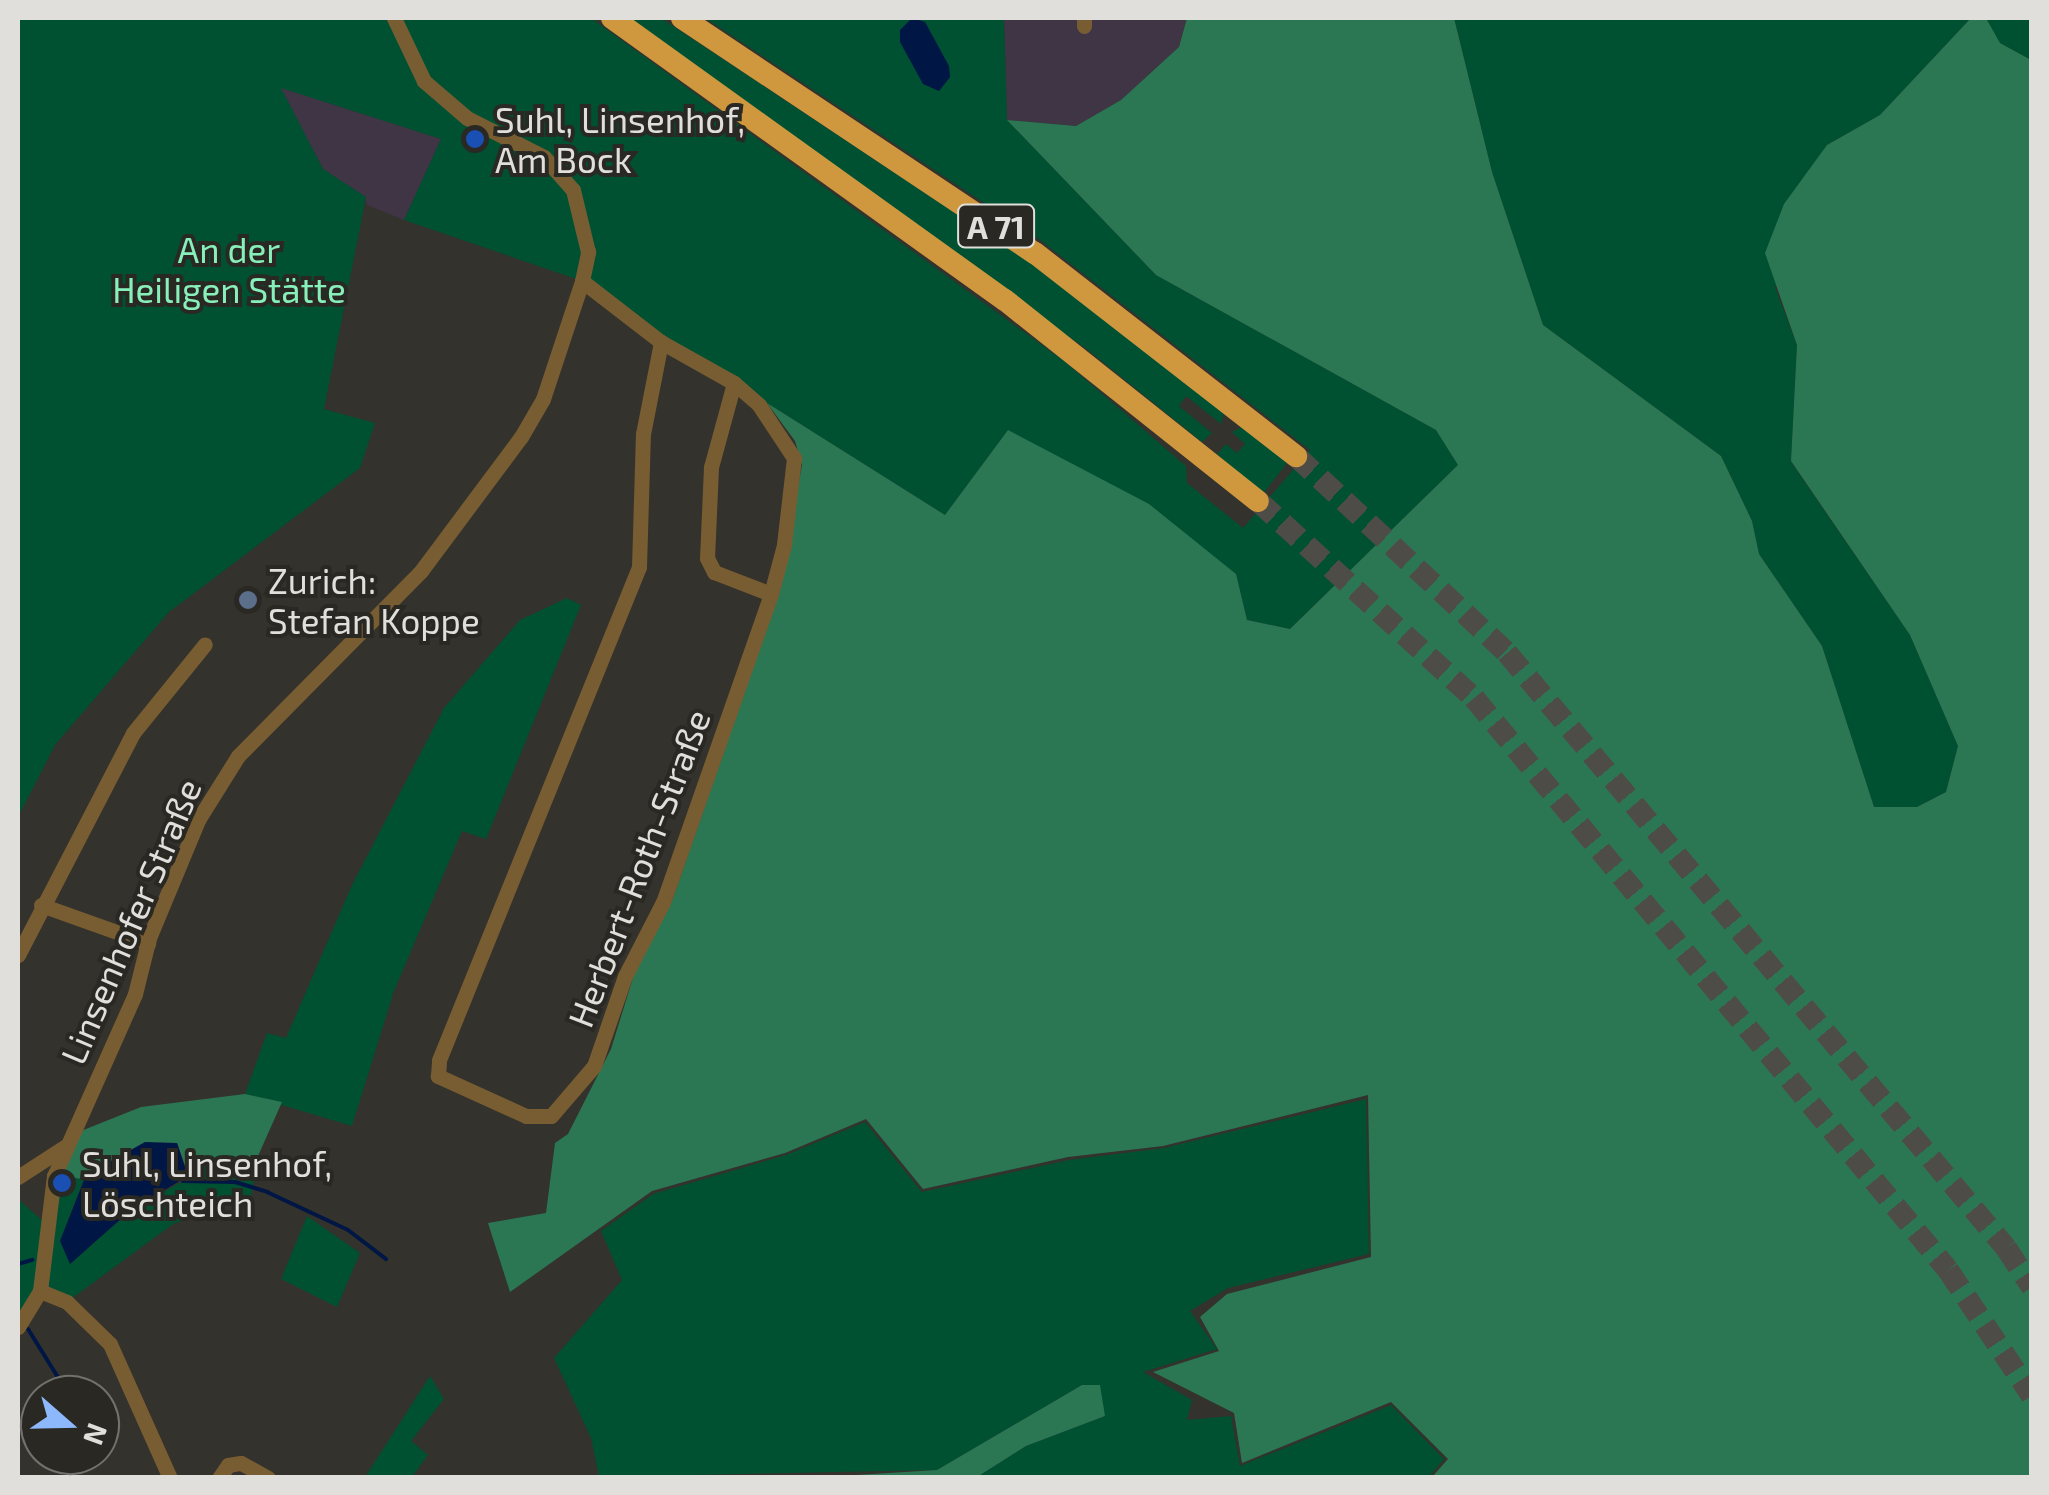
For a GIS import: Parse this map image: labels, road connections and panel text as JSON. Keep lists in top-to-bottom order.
{
  "streets": {
    "highway": ["A 71"],
    "street": ["Herbert-Roth-Straße", "Linsenhofer Straße"]
  },
  "crossings": [
    ["Herbert-Roth-Straße", "Linsenhofer Straße"]
  ],
  "parks": ["An der Heiligen Stätte"],
  "places": ["Suhl, Linsenhof, Am Bock", "Zurich: Stefan Koppe", "Suhl, Linsenhof, Löschteich"],
  "north": "right"
}
